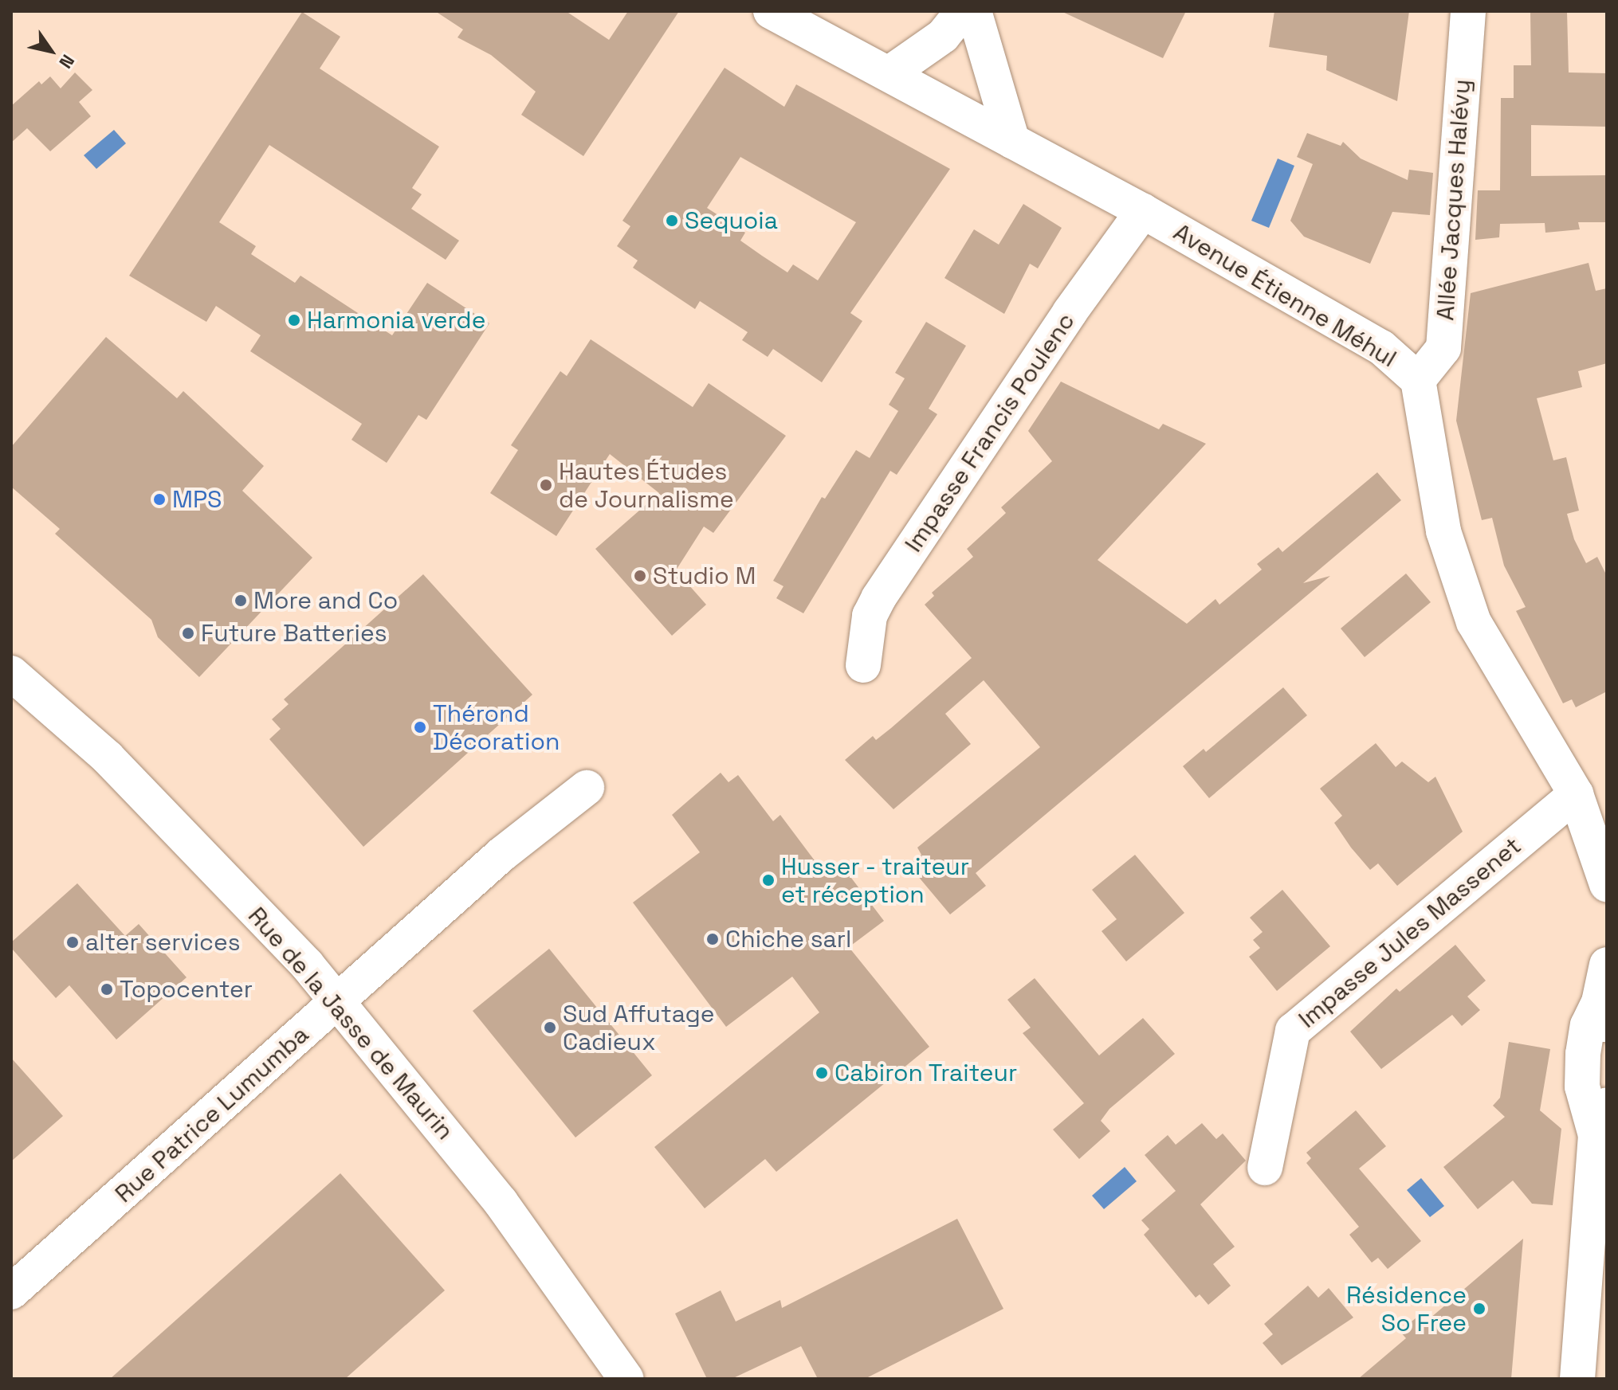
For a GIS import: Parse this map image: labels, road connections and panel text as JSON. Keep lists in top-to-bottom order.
{
  "streets": {
    "street": [
      "Allée Jacques Halévy",
      "Avenue Étienne Méhul",
      "Impasse Francis Poulenc",
      "Impasse Jules Massenet",
      "Rue de la Jasse de Maurin",
      "Rue Patrice Lumumba"
    ]
  },
  "crossings": [
    ["Allée Jacques Halévy", "Avenue Étienne Méhul"],
    ["Avenue Étienne Méhul", "Impasse Francis Poulenc"],
    ["Avenue Étienne Méhul", "Impasse Jules Massenet"],
    ["Rue de la Jasse de Maurin", "Rue Patrice Lumumba"]
  ],
  "places": [
    "Sequoia",
    "Harmonia verde",
    "Hautes Études de Journalisme",
    "MPS",
    "Studio M",
    "More and Co",
    "Future Batteries",
    "Thérond Décoration",
    "Husser - traiteur et réception",
    "Chiche sarl",
    "alter services",
    "Topocenter",
    "Sud Affutage Cadieux",
    "Cabiron Traiteur",
    "Résidence So Free"
  ],
  "north": "bottom right"
}
